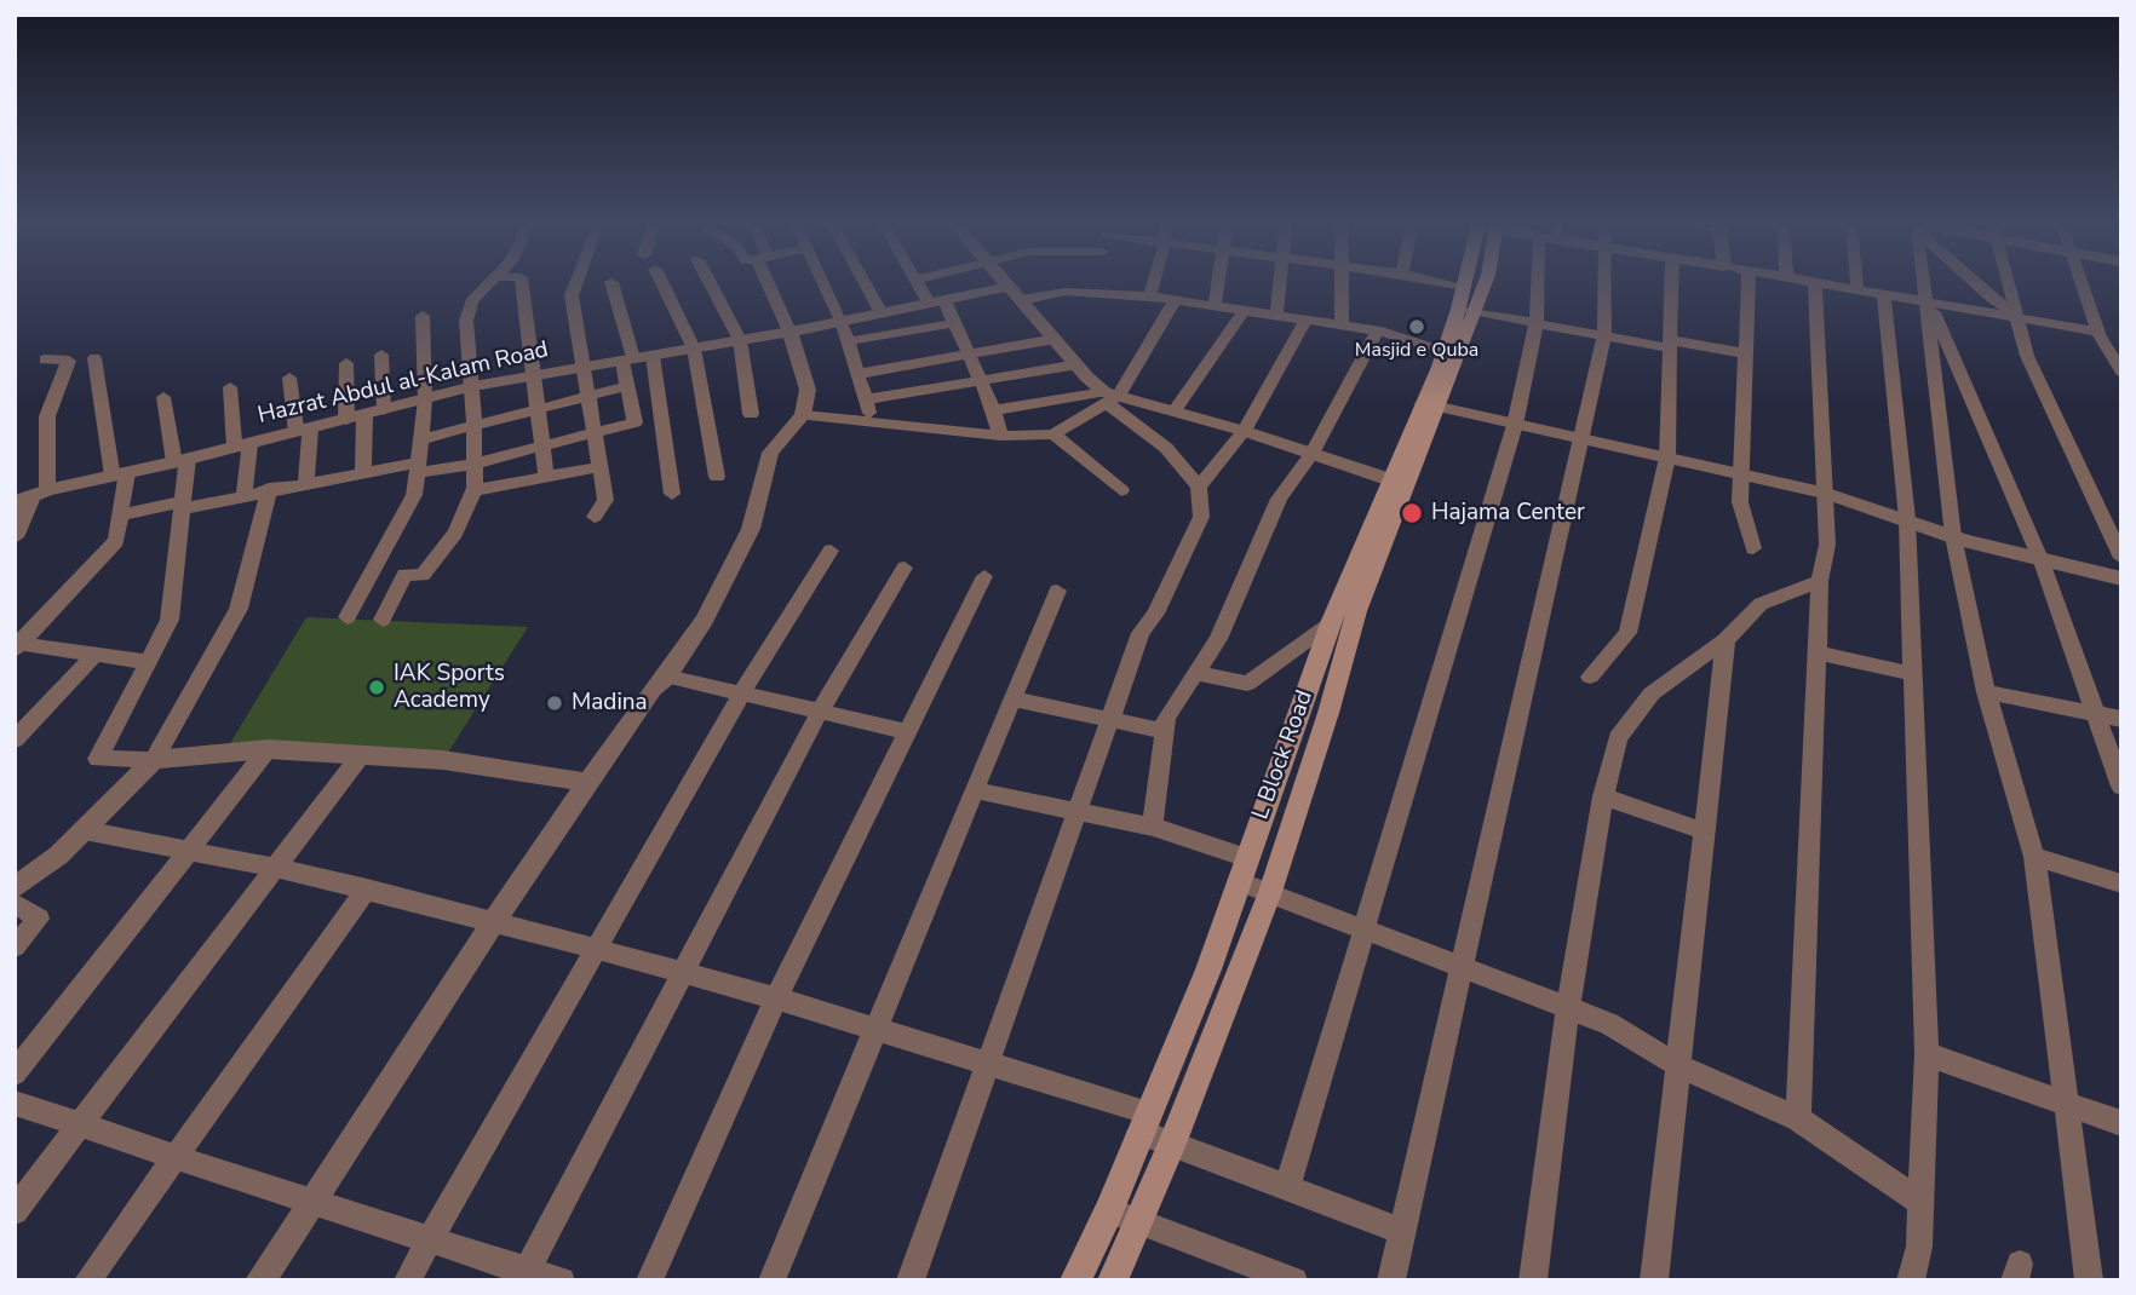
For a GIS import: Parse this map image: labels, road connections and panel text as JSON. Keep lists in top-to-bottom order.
{
  "streets": {
    "main road": ["L Block Road"],
    "street": ["Hazrat Abdul al-Kalam Road"]
  },
  "places": [
    "Masjid e Quba",
    "Hajama Center",
    "IAK Sports Academy",
    "Madina"
  ]
}
